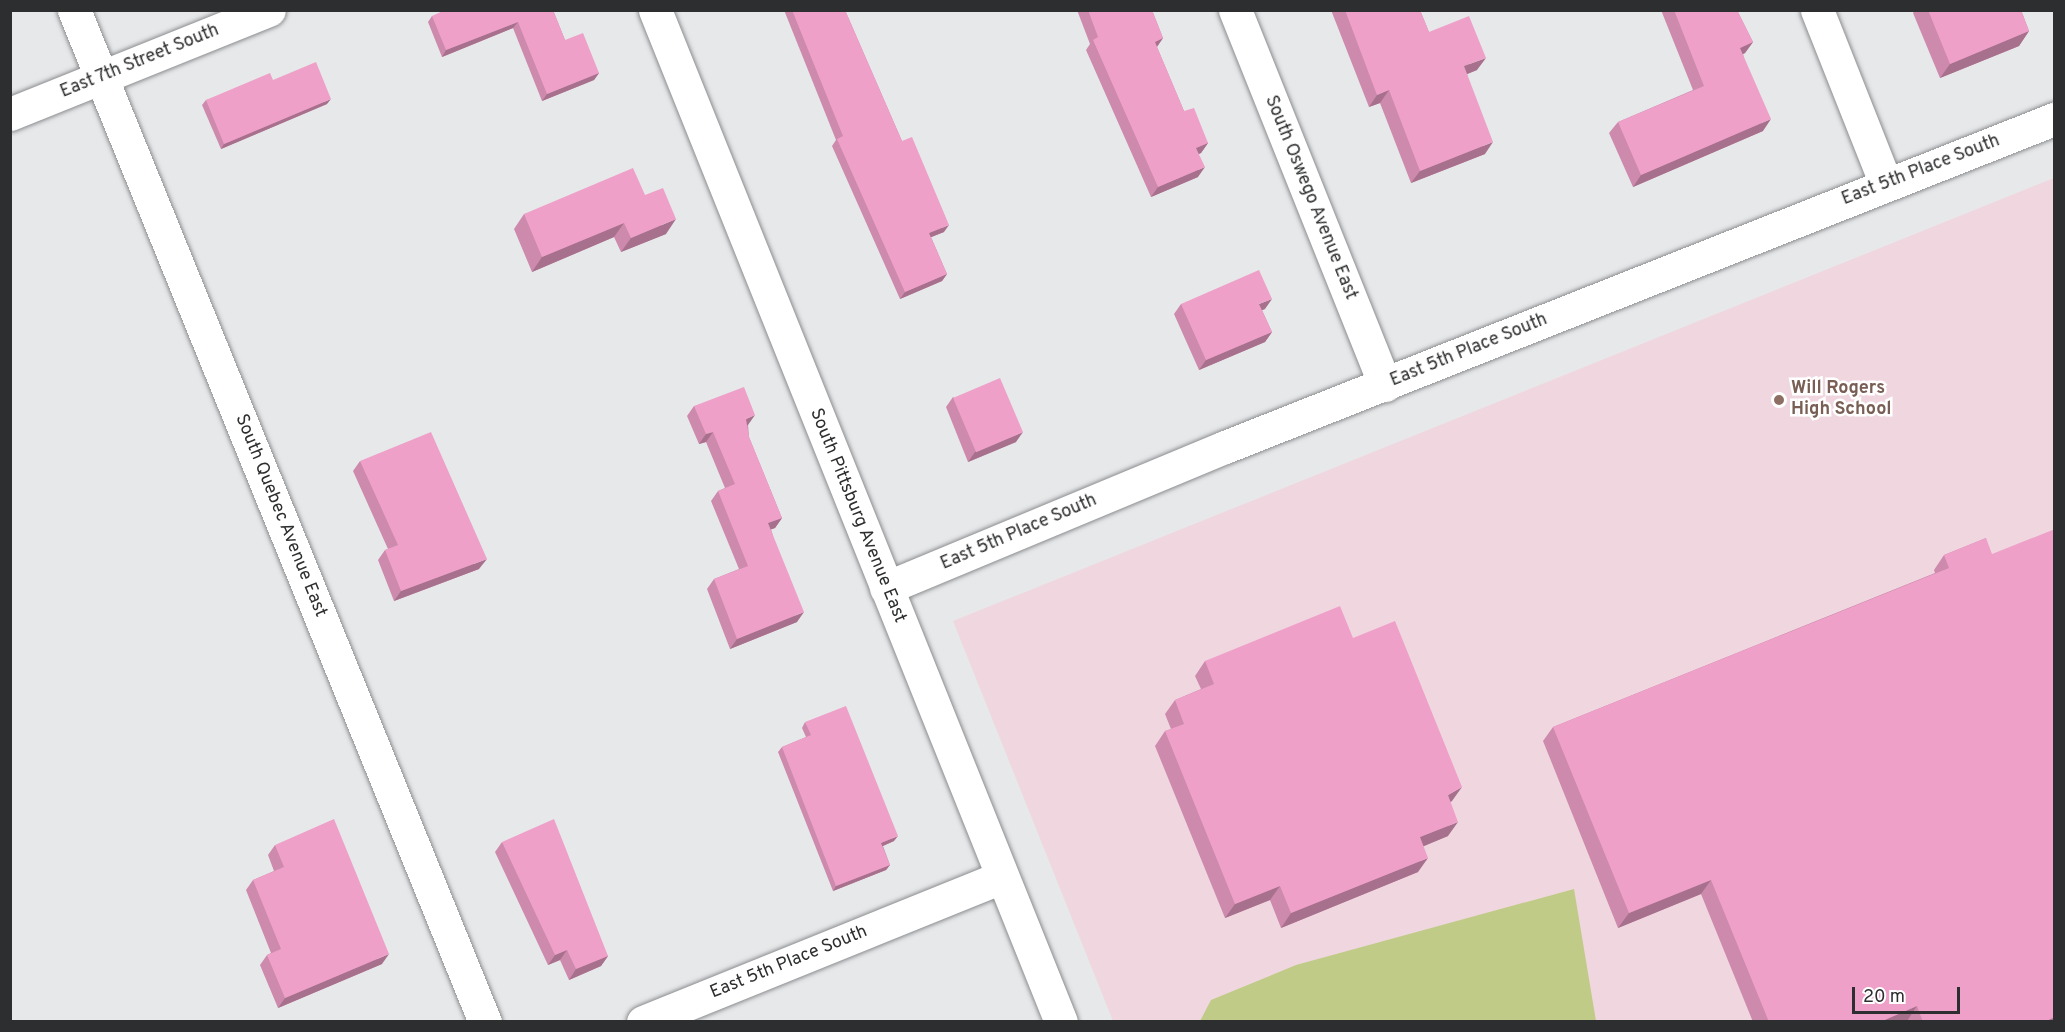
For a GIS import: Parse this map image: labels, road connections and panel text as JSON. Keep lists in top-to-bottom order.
{
  "streets": {
    "street": [
      "East 7th Street South",
      "East 5th Place South",
      "South Oswego Avenue East",
      "South Quebec Avenue East",
      "South Pittsburg Avenue East"
    ]
  },
  "crossings": [
    ["East 7th Street South", "South Quebec Avenue East"],
    ["East 5th Place South", "South Oswego Avenue East"],
    ["East 5th Place South", "South Pittsburg Avenue East"]
  ],
  "places": ["Will Rogers High School"],
  "scale_bar": "20 m"
}
